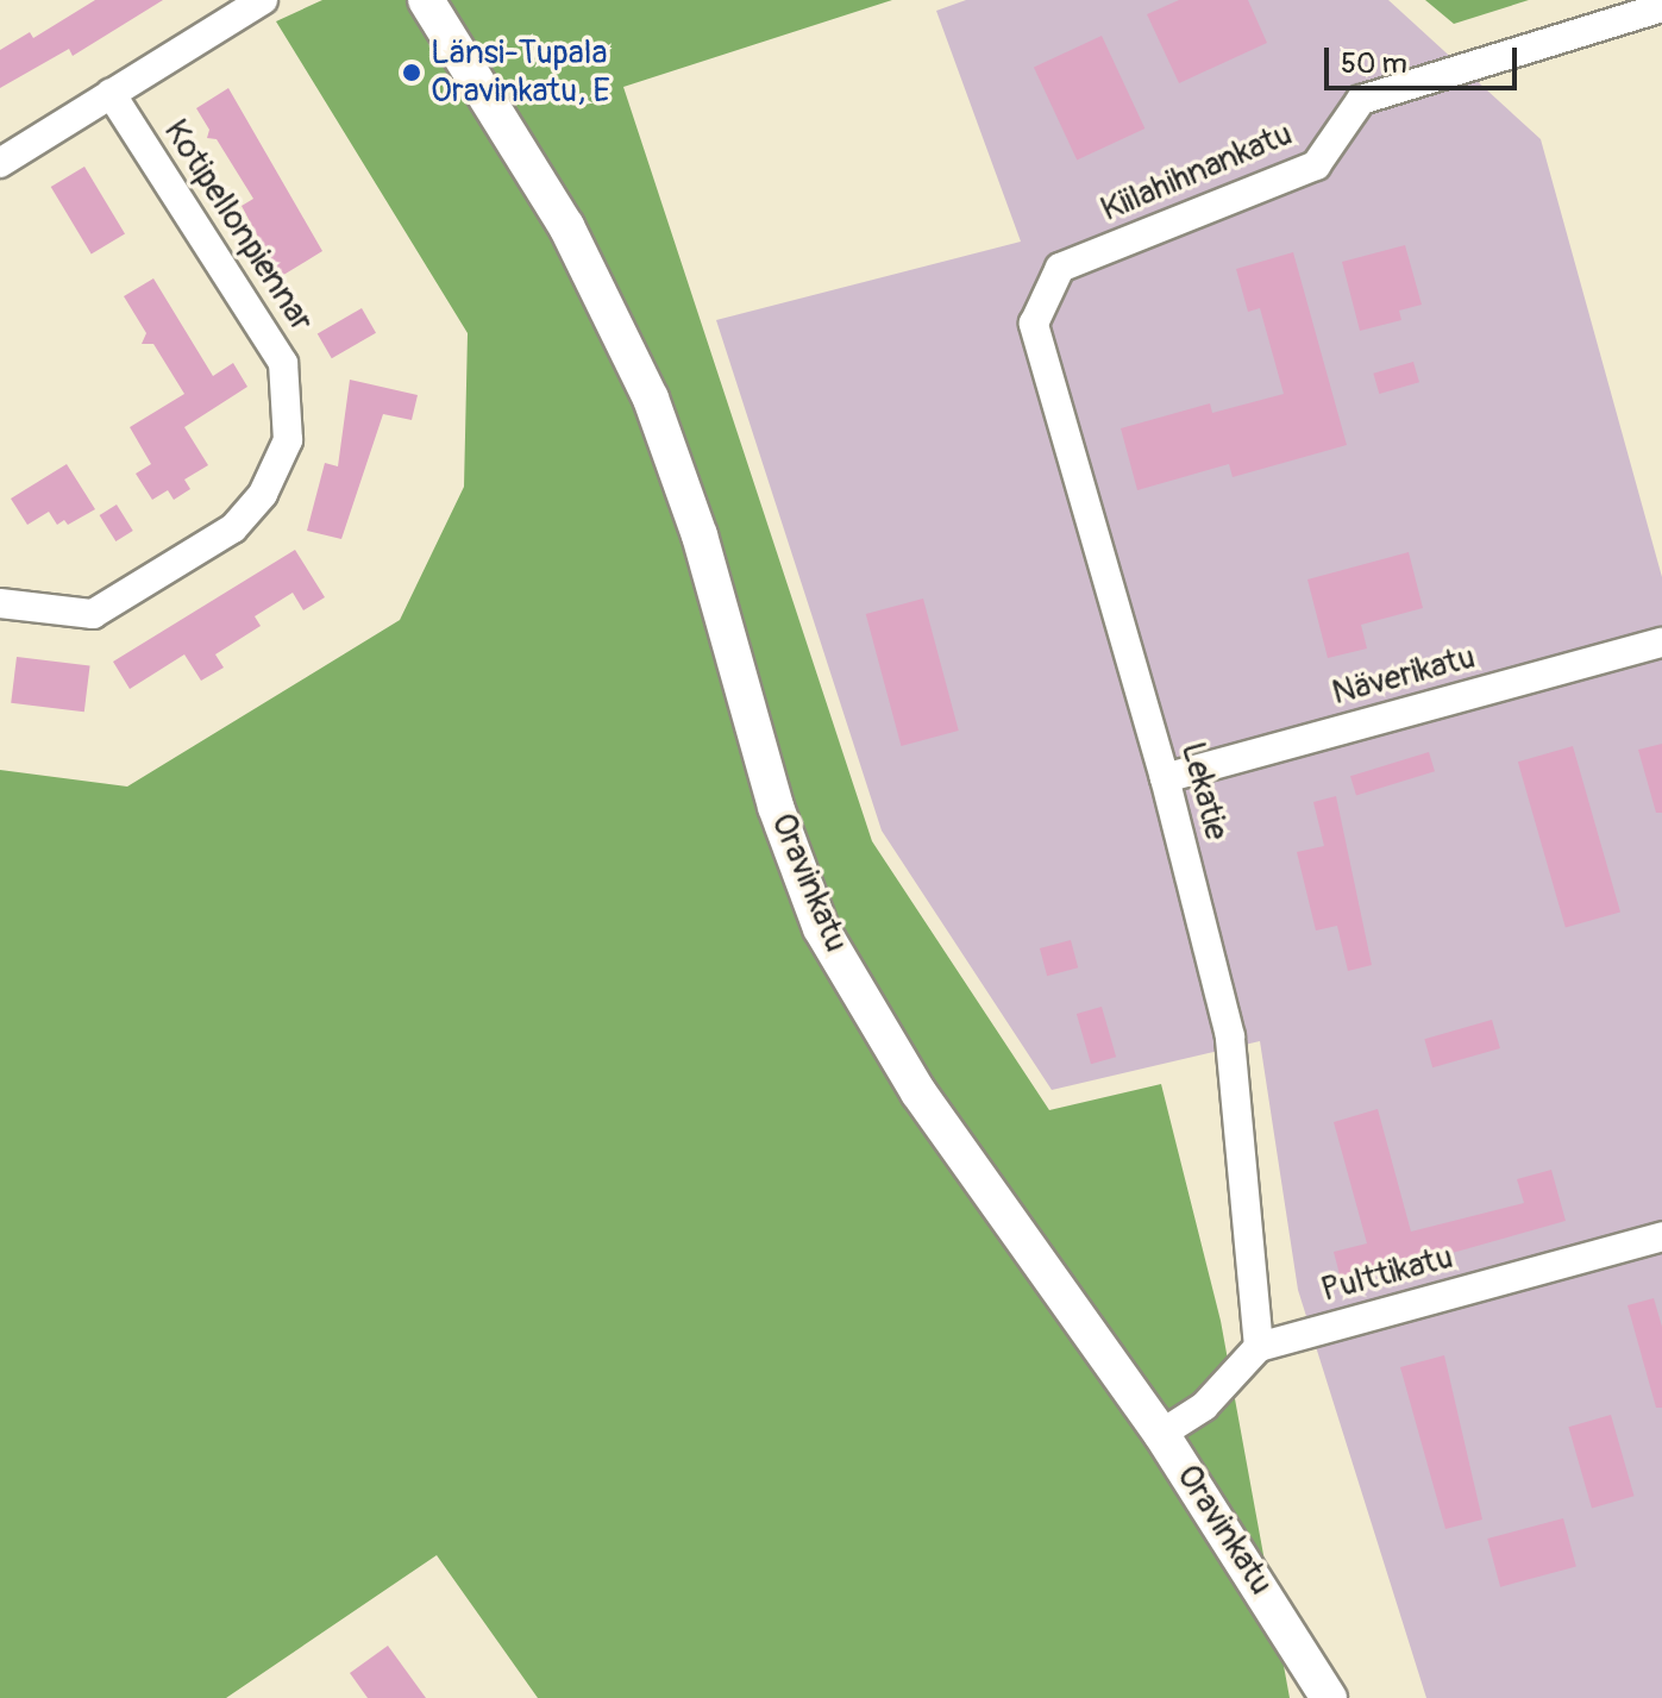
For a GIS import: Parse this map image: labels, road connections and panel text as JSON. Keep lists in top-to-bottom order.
{
  "streets": {
    "street": [
      "Kiilahihnankatu",
      "Kotipellonpiennar",
      "Näverikatu",
      "Lekatie",
      "Oravinkatu",
      "Pulttikatu"
    ]
  },
  "crossings": [
    ["Kiilahihnankatu", "Lekatie"],
    ["Näverikatu", "Lekatie"],
    ["Lekatie", "Pulttikatu"]
  ],
  "places": ["Länsi-Tupala Oravinkatu, E"],
  "scale_bar": "50 m"
}
